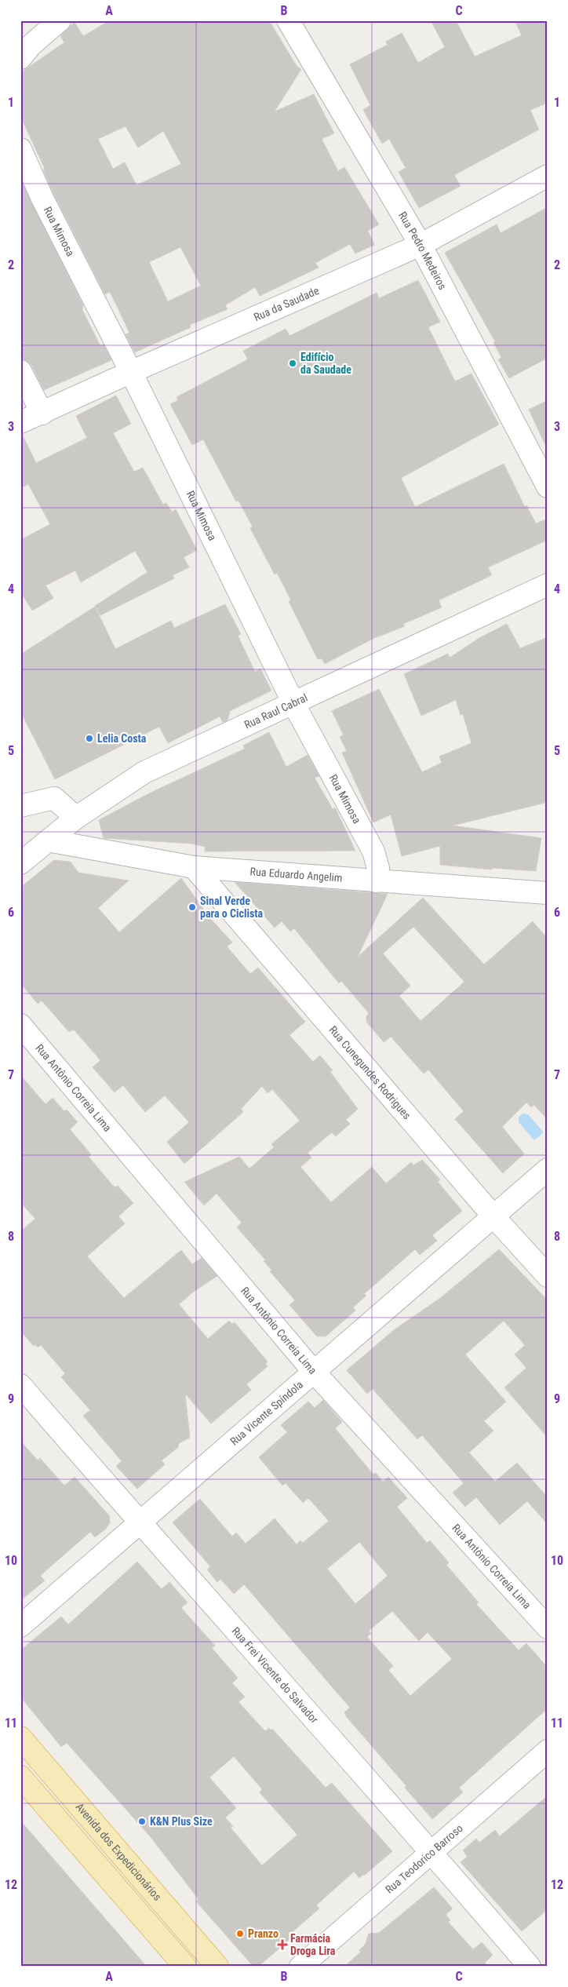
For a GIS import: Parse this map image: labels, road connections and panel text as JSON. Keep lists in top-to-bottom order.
{
  "streets": {
    "main road": ["Avenida dos Expedicionários"],
    "street": [
      "Rua Mimosa",
      "Rua Pedro Medeiros",
      "Rua da Saudade",
      "Rua Raul Cabral",
      "Rua Eduardo Angelim",
      "Rua Cunegundes Rodrigues",
      "Rua Antônio Correia Lima",
      "Rua Vicente Spíndola",
      "Rua Frei Vicente do Salvador",
      "Rua Teodorico Barroso"
    ]
  },
  "crossings": [
    ["Rua Mimosa", "Rua da Saudade"],
    ["Rua Mimosa", "Rua Raul Cabral"],
    ["Rua Mimosa", "Rua Eduardo Angelim"],
    ["Rua Pedro Medeiros", "Rua da Saudade"],
    ["Rua Raul Cabral", "Rua Eduardo Angelim"],
    ["Rua Eduardo Angelim", "Rua Cunegundes Rodrigues"],
    ["Rua Cunegundes Rodrigues", "Rua Vicente Spíndola"],
    ["Rua Antônio Correia Lima", "Rua Vicente Spíndola"],
    ["Rua Vicente Spíndola", "Rua Frei Vicente do Salvador"],
    ["Rua Frei Vicente do Salvador", "Rua Teodorico Barroso"]
  ],
  "places": {
    "other": [
      "Edifício da Saudade",
      "Lelia Costa",
      "Sinal Verde para o Ciclista",
      "K&N Plus Size",
      "Pranzo"
    ],
    "health": ["Farmácia Droga Lira"]
  },
  "grid": {
    "columns": ["A", "B", "C"],
    "rows": [
      "1",
      "2",
      "3",
      "4",
      "5",
      "6",
      "7",
      "8",
      "9",
      "10",
      "11",
      "12"
    ]
  }
}
